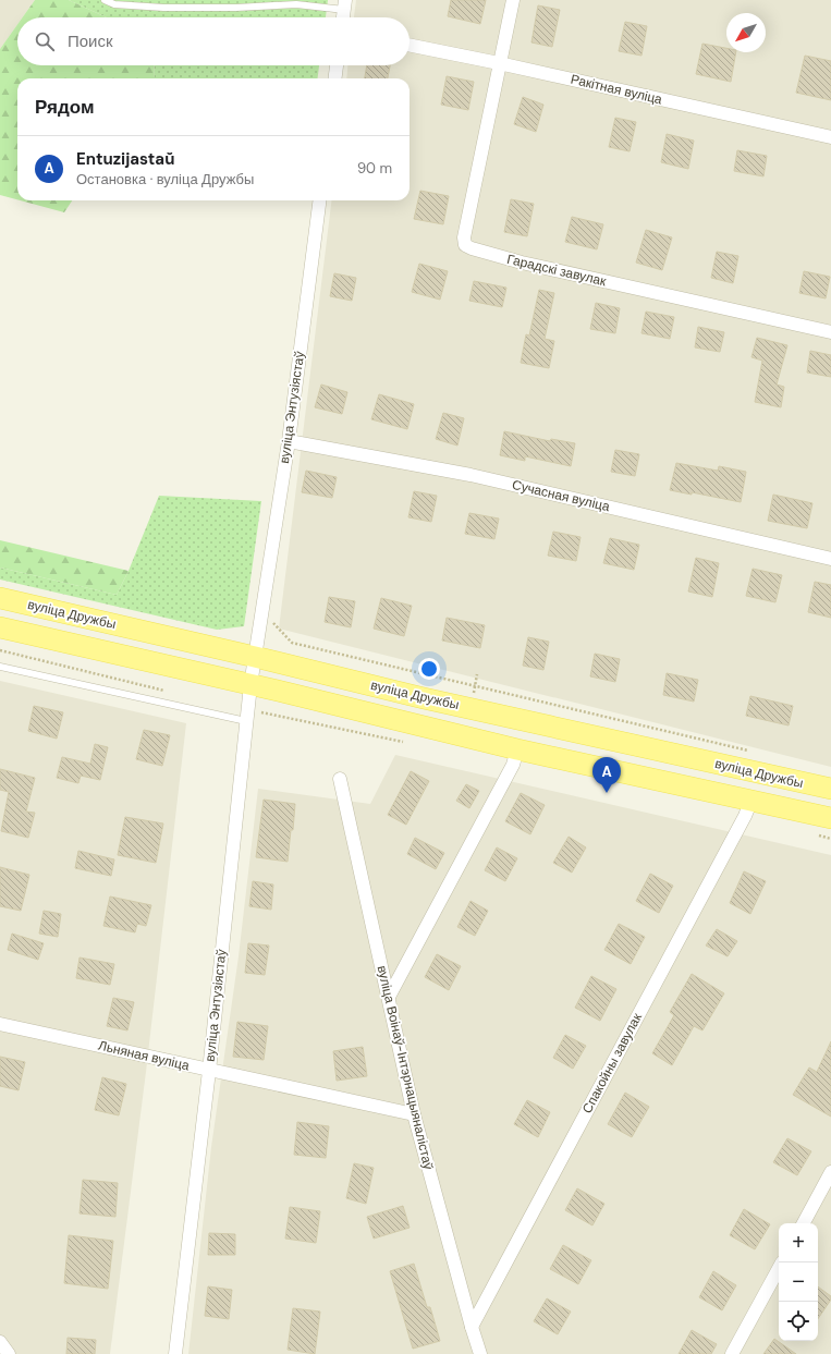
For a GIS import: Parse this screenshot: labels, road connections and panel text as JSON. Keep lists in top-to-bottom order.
{
  "streets": {
    "main road": ["вуліца Дружбы"],
    "street": [
      "Ракітная вуліца",
      "Гарадскі завулак",
      "вуліца Энтузіястаў",
      "Сучасная вуліца",
      "Льняная вуліца",
      "Спакойны завулак",
      "вуліца Воінаў-Інтэрнацыяналістаў"
    ]
  },
  "crossings": [
    ["Ракітная вуліца", "Гарадскі завулак"],
    ["вуліца Энтузіястаў", "Сучасная вуліца"],
    ["вуліца Энтузіястаў", "вуліца Дружбы"],
    ["вуліца Энтузіястаў", "Льняная вуліца"],
    ["вуліца Дружбы", "Спакойны завулак"],
    ["Льняная вуліца", "вуліца Воінаў-Інтэрнацыяналістаў"],
    ["Спакойны завулак", "вуліца Воінаў-Інтэрнацыяналістаў"]
  ],
  "north": "bottom left",
  "page": {
    "search": "Поиск",
    "heading": "Рядом",
    "list": [
      {
        "mark": "A",
        "name": "Entuzijastaŭ",
        "note": "Остановка · вуліца Дружбы",
        "value": "90 m"
      }
    ],
    "pins": "A",
    "map_buttons": ["+", "−"]
  }
}
